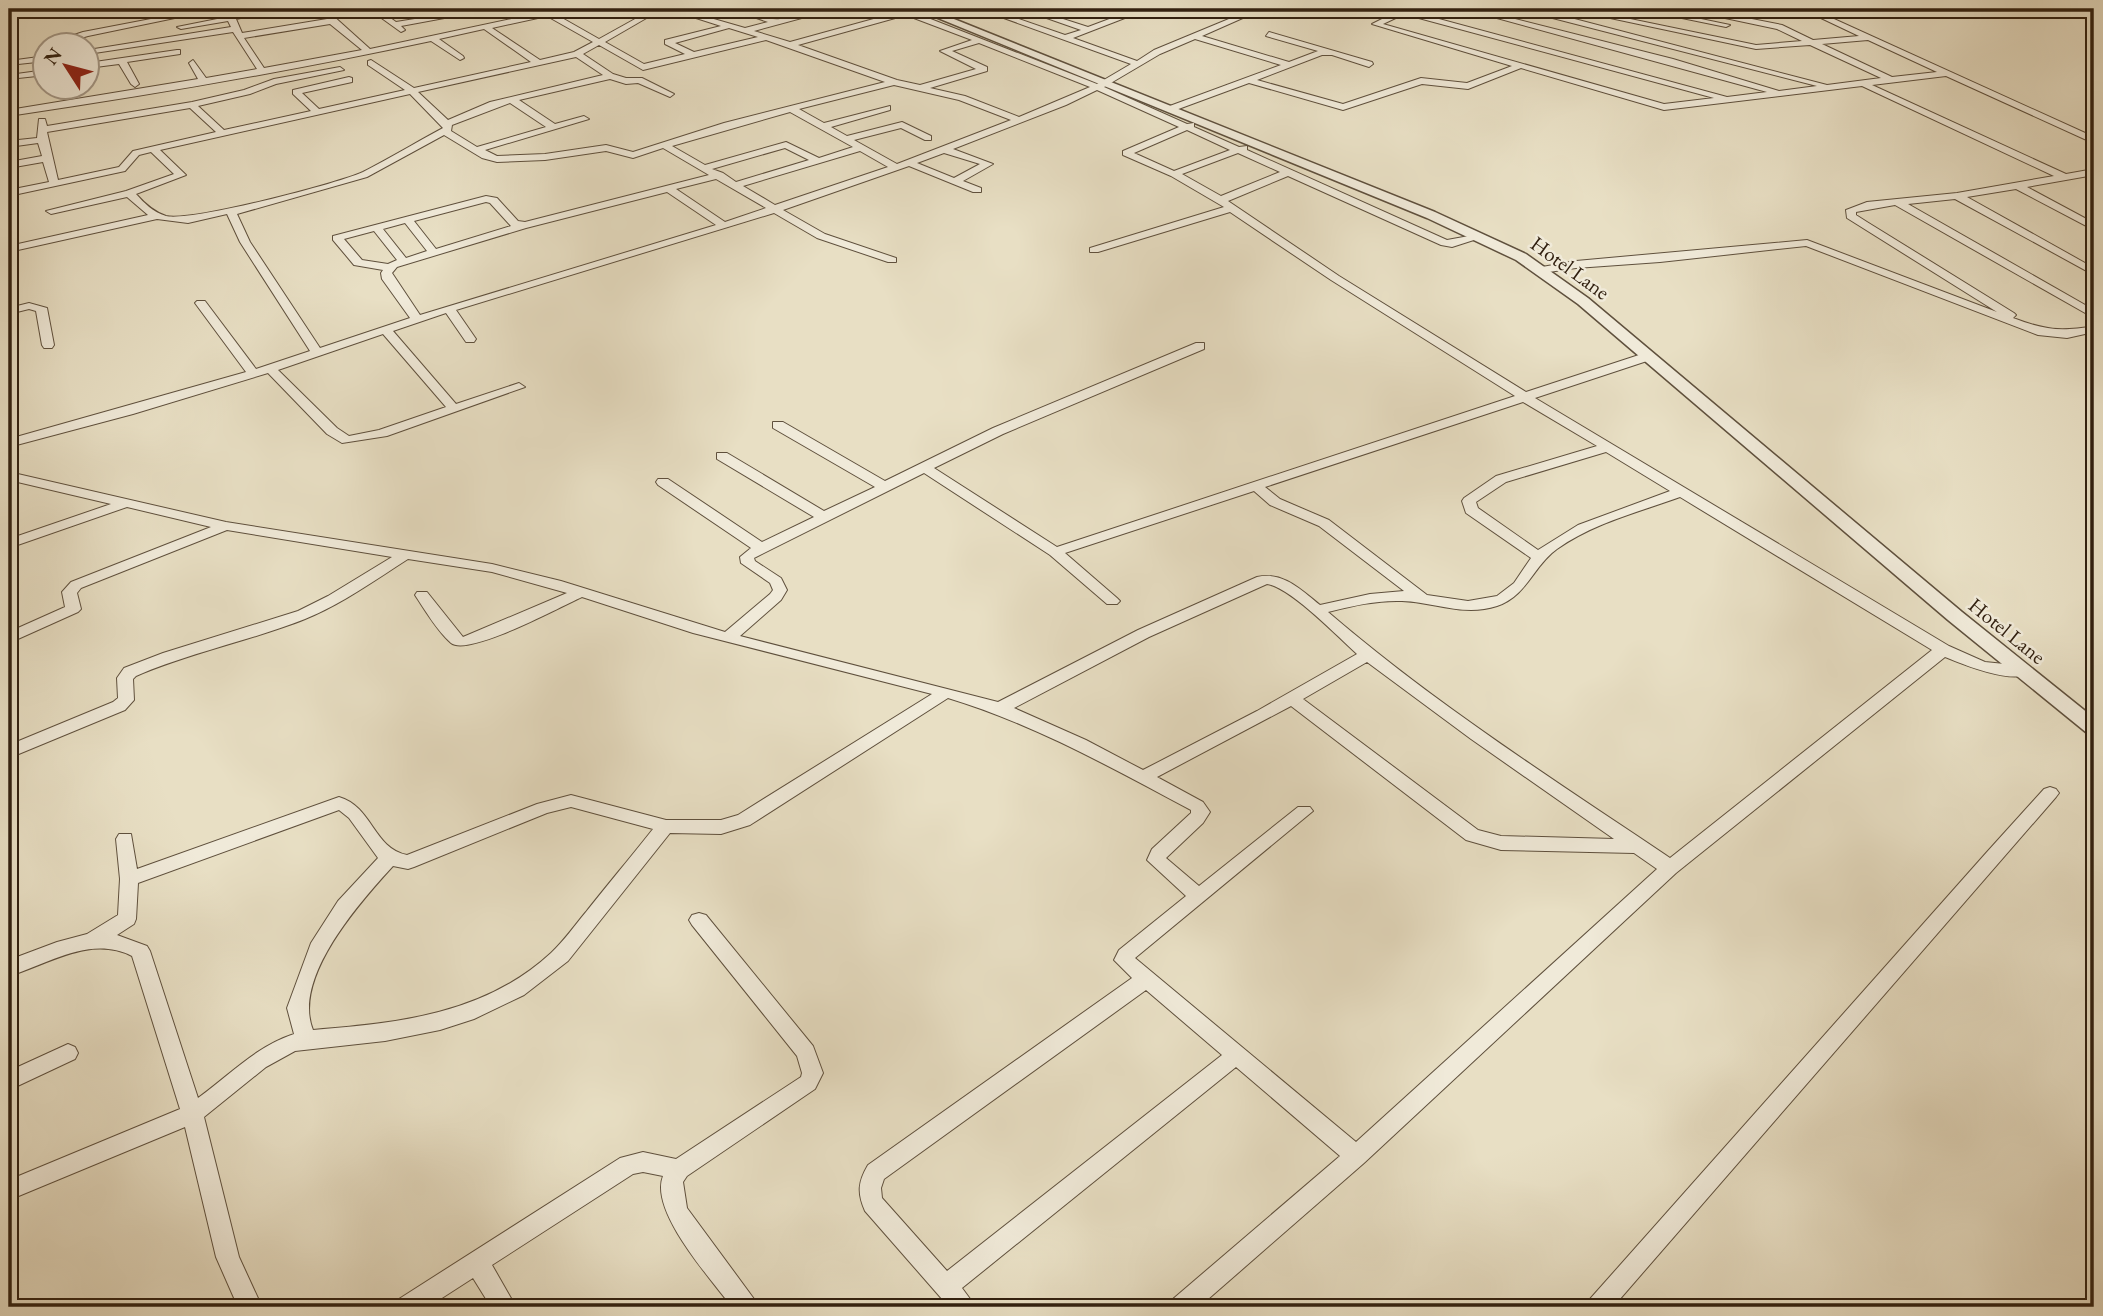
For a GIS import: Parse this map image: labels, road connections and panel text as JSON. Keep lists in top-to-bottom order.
{
  "streets": {
    "street": ["Hotel Lane"]
  },
  "north": "top left"
}
